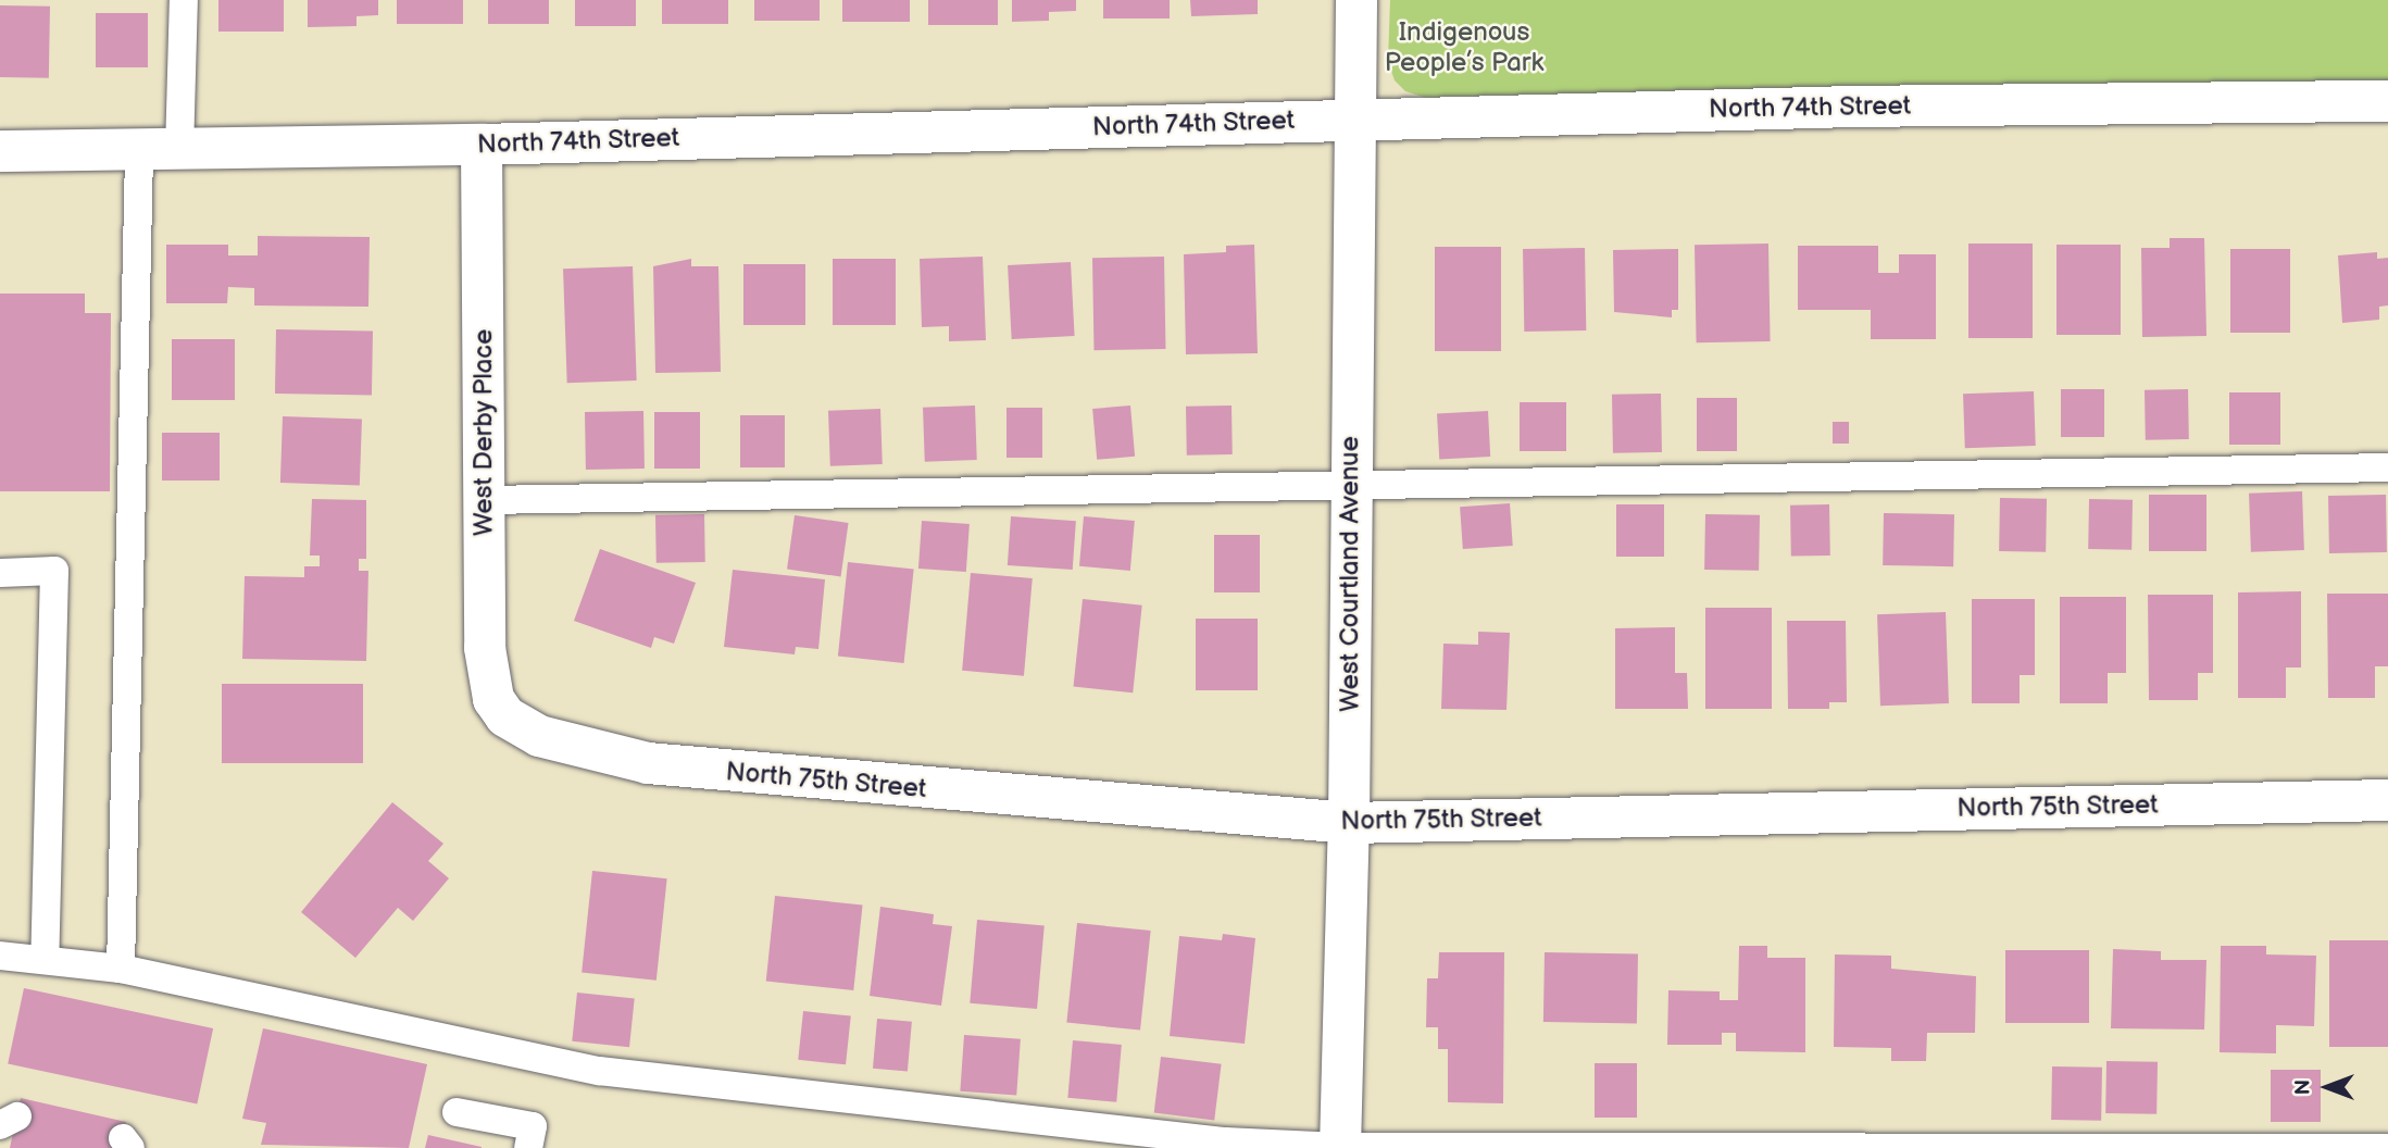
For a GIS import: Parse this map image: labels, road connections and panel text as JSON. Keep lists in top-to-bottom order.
{
  "streets": {
    "street": [
      "North 74th Street",
      "West Derby Place",
      "West Courtland Avenue",
      "North 75th Street"
    ]
  },
  "crossings": [
    ["North 74th Street", "West Derby Place"],
    ["North 74th Street", "West Courtland Avenue"],
    ["West Derby Place", "North 75th Street"],
    ["West Courtland Avenue", "North 75th Street"]
  ],
  "parks": ["Indigenous People’s Park"],
  "north": "left"
}
